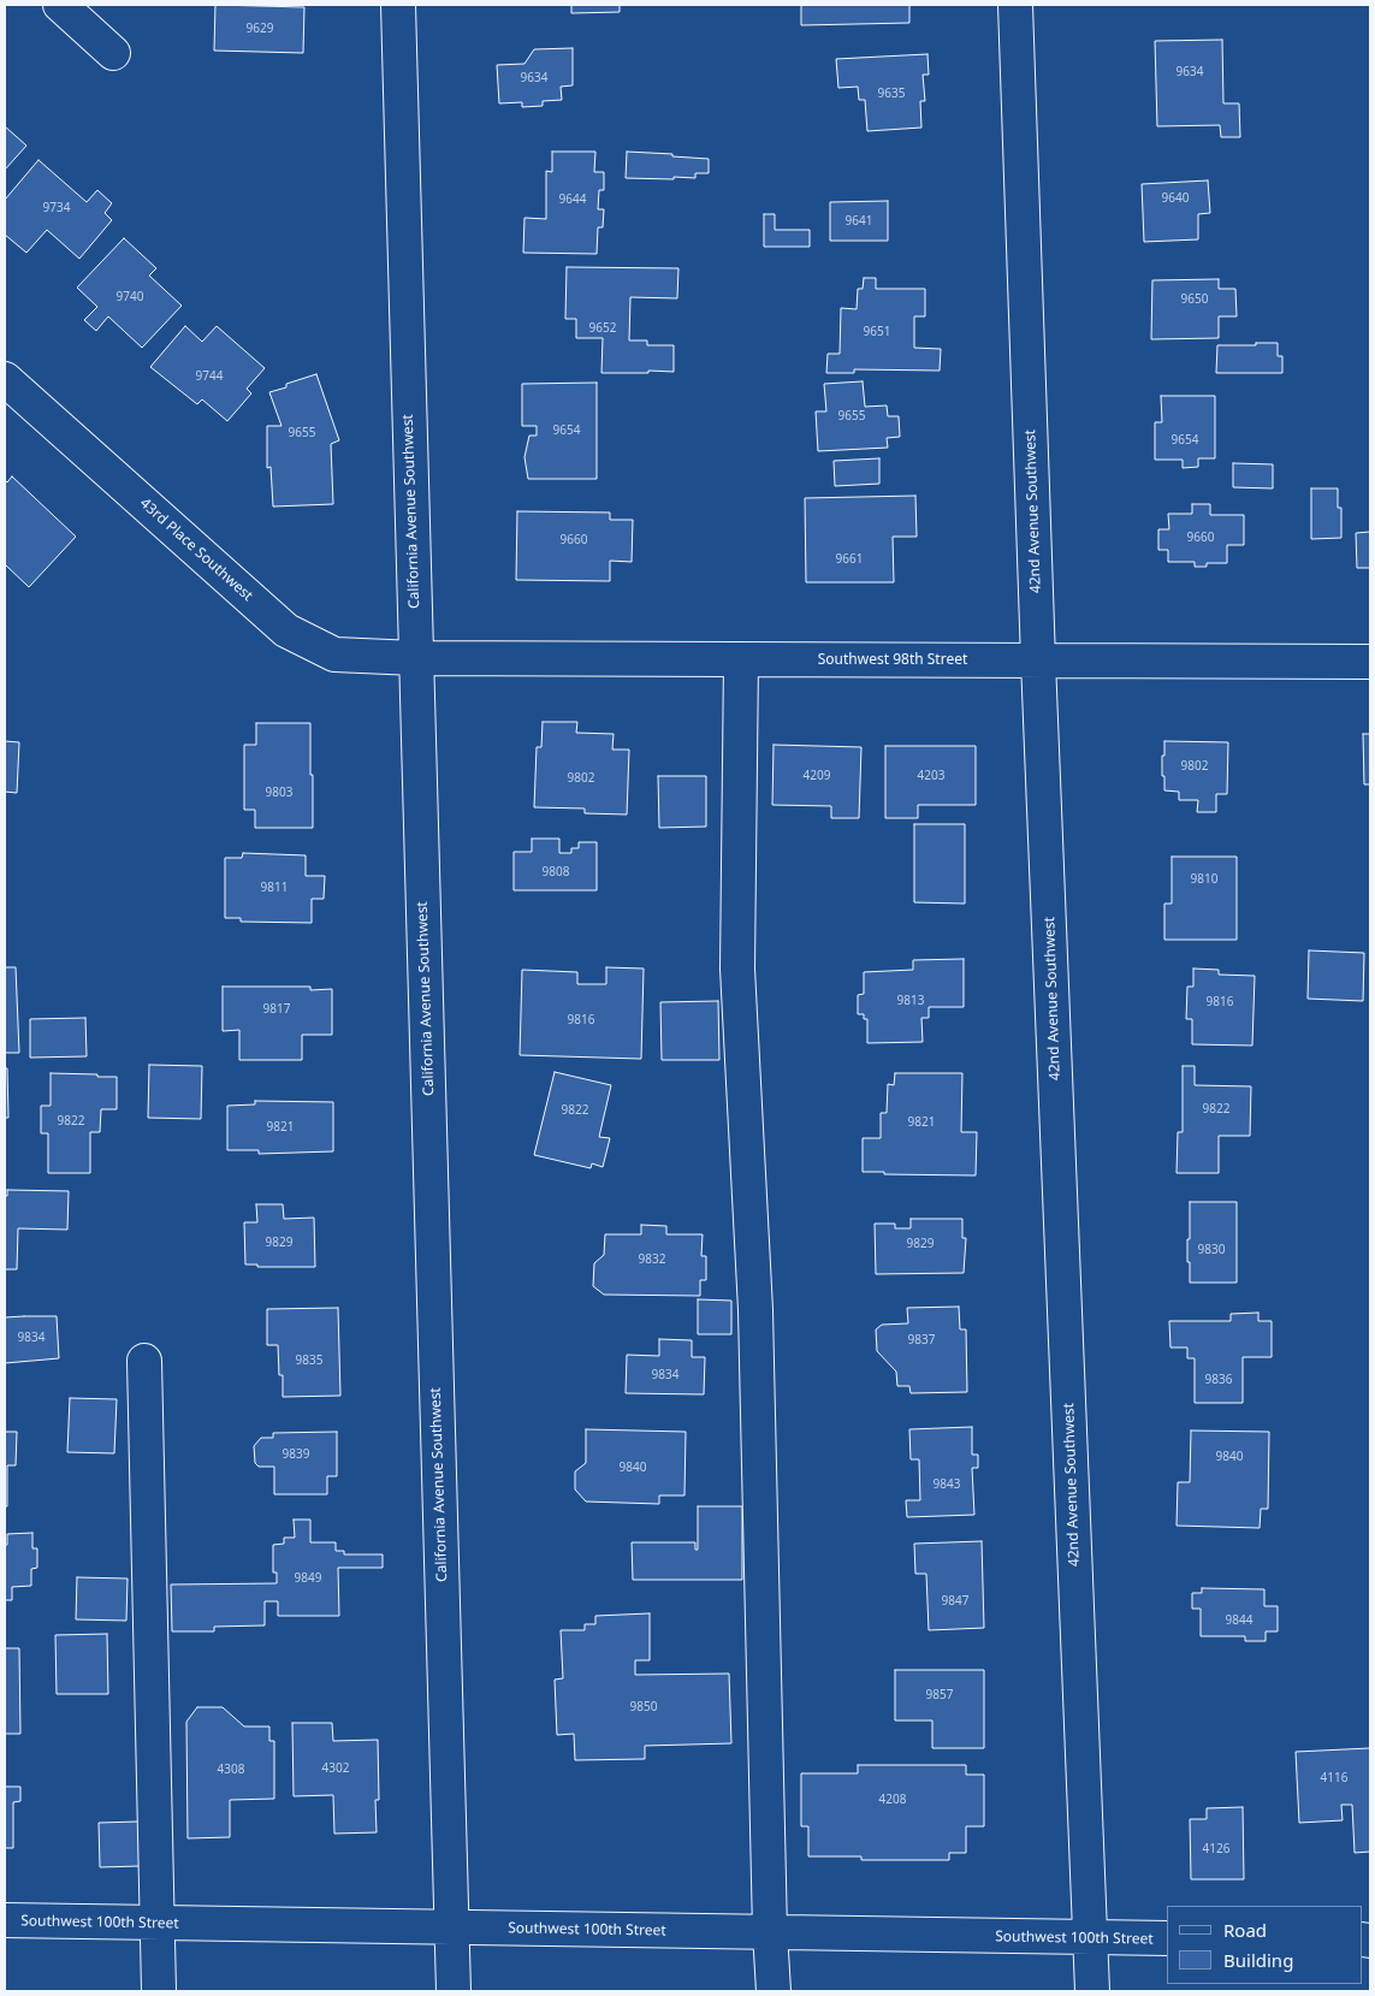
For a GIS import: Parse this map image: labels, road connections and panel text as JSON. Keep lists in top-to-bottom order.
{
  "streets": {
    "street": [
      "California Avenue Southwest",
      "42nd Avenue Southwest",
      "43rd Place Southwest",
      "Southwest 98th Street",
      "Southwest 100th Street"
    ]
  },
  "crossings": [
    ["California Avenue Southwest", "43rd Place Southwest"],
    ["California Avenue Southwest", "Southwest 98th Street"],
    ["California Avenue Southwest", "Southwest 100th Street"],
    ["42nd Avenue Southwest", "Southwest 98th Street"],
    ["42nd Avenue Southwest", "Southwest 100th Street"],
    ["43rd Place Southwest", "Southwest 98th Street"]
  ],
  "house_numbers": [
    "9629",
    "9634",
    "9634",
    "9635",
    "9640",
    "9644",
    "9734",
    "9641",
    "9740",
    "9650",
    "9652",
    "9651",
    "9744",
    "9655",
    "9654",
    "9655",
    "9654",
    "9660",
    "9660",
    "9661",
    "9802",
    "4209",
    "4203",
    "9802",
    "9803",
    "9808",
    "9810",
    "9811",
    "9813",
    "9816",
    "9817",
    "9816",
    "9822",
    "9822",
    "9822",
    "9821",
    "9821",
    "9829",
    "9829",
    "9830",
    "9832",
    "9834",
    "9837",
    "9835",
    "9834",
    "9836",
    "9839",
    "9840",
    "9840",
    "9843",
    "9849",
    "9847",
    "9844",
    "9857",
    "9850",
    "4302",
    "4308",
    "4116",
    "4208",
    "4126"
  ],
  "legend": ["Road", "Building"]
}
